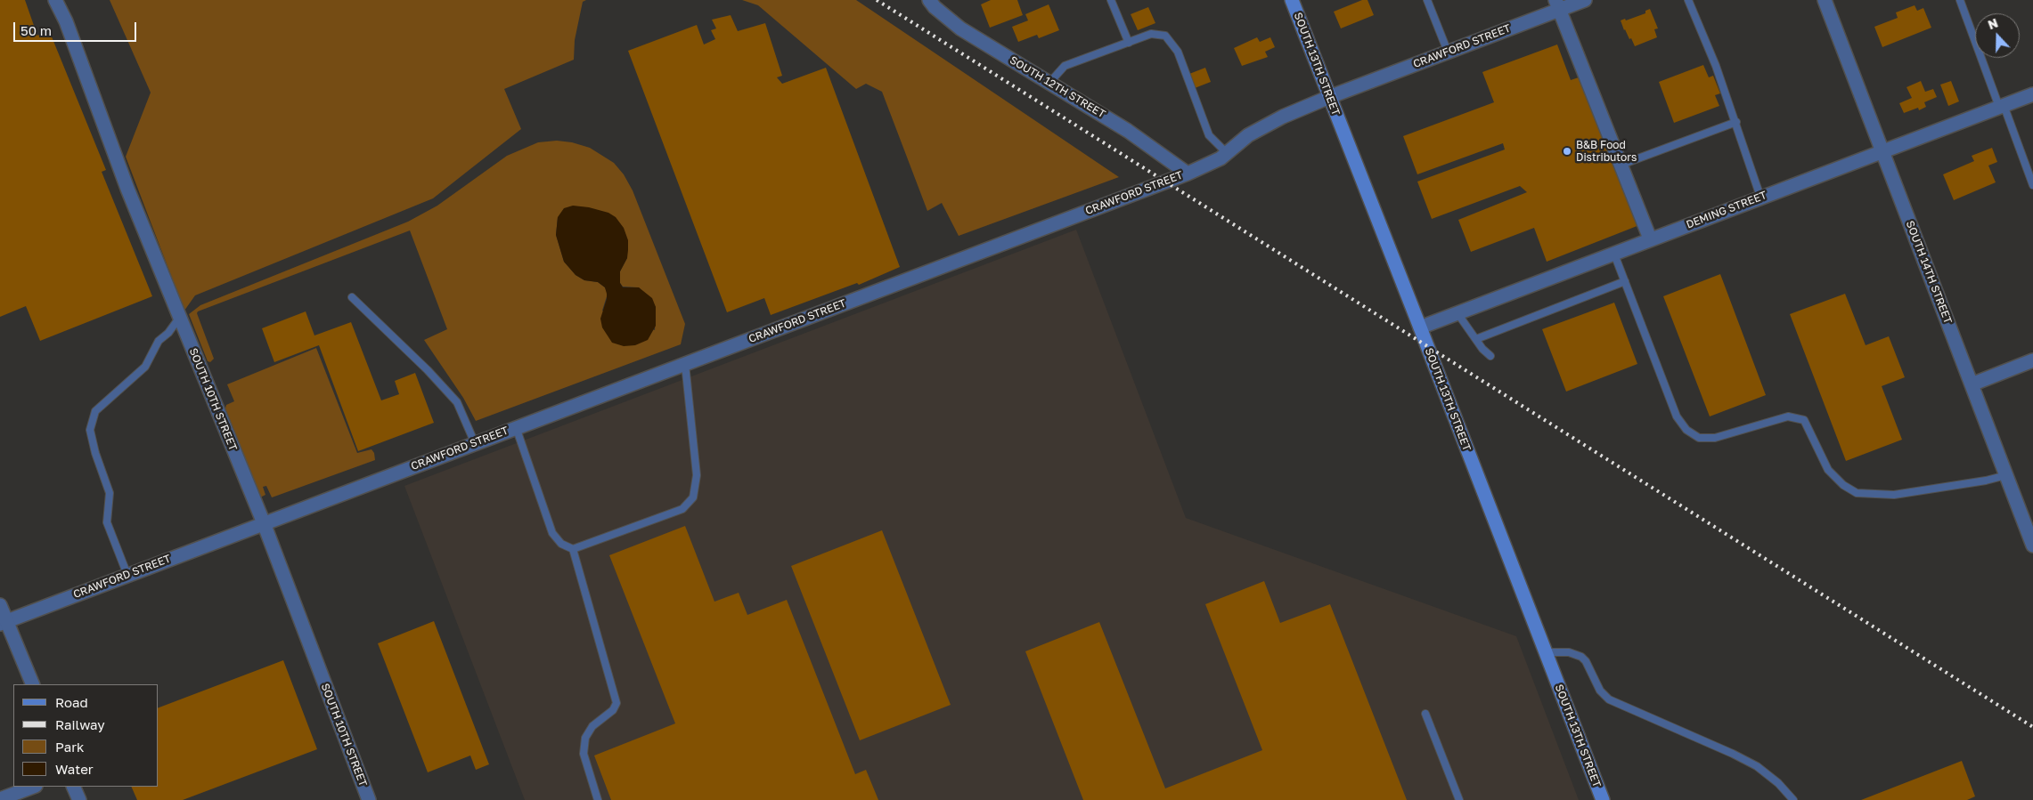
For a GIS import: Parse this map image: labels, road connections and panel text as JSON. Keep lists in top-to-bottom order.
{
  "streets": {
    "main road": ["SOUTH 13TH STREET"],
    "street": [
      "CRAWFORD STREET",
      "SOUTH 12TH STREET",
      "DEMING STREET",
      "SOUTH 14TH STREET",
      "SOUTH 10TH STREET"
    ]
  },
  "crossings": [
    ["CRAWFORD STREET", "SOUTH 13TH STREET"],
    ["CRAWFORD STREET", "SOUTH 12TH STREET"],
    ["CRAWFORD STREET", "SOUTH 10TH STREET"],
    ["SOUTH 13TH STREET", "DEMING STREET"],
    ["DEMING STREET", "SOUTH 14TH STREET"]
  ],
  "places": ["B&B Food Distributors"],
  "legend": [
    "Road",
    "Railway",
    "Park",
    "Water"
  ],
  "scale_bar": "50 m",
  "north": "top"
}
